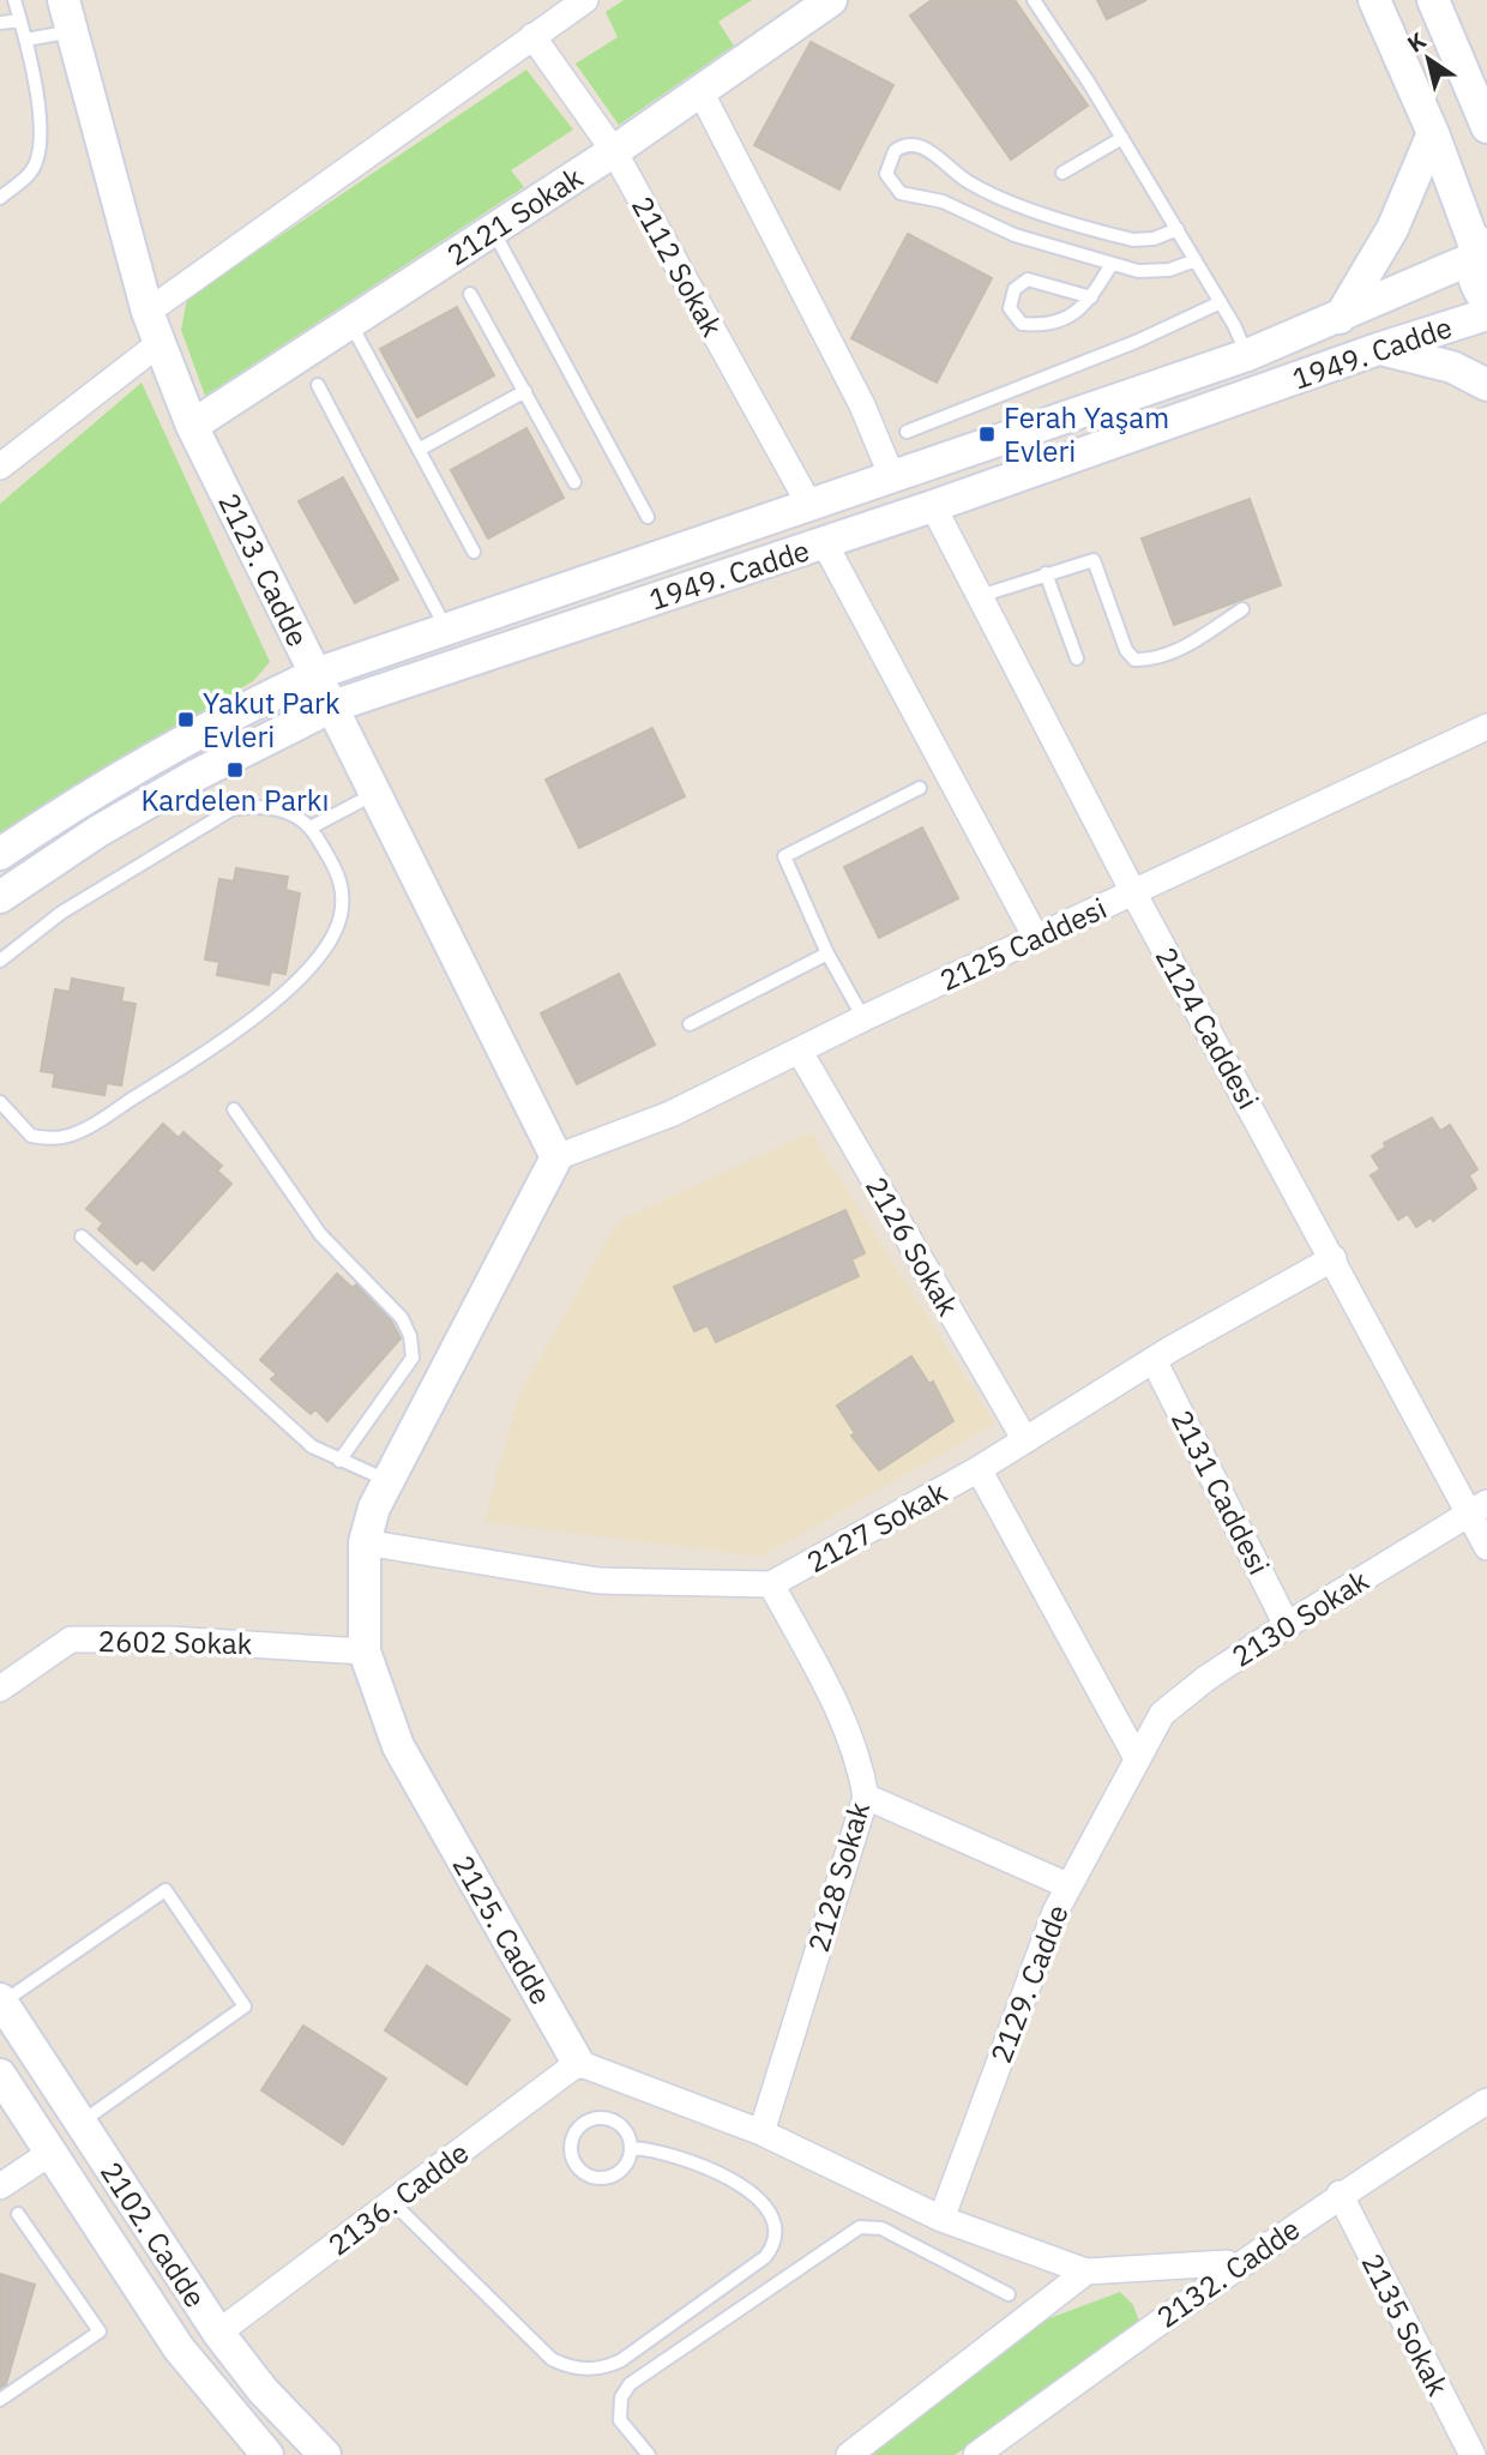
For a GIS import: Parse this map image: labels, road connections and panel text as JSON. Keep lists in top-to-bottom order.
{
  "streets": {
    "street": [
      "2121 Sokak",
      "2112 Sokak",
      "1949. Cadde",
      "2123. Cadde",
      "2125 Caddesi",
      "2124 Caddesi",
      "2126 Sokak",
      "2131 Caddesi",
      "2127 Sokak",
      "2130 Sokak",
      "2602 Sokak",
      "2128 Sokak",
      "2125. Cadde",
      "2129. Cadde",
      "2136. Cadde",
      "2102. Cadde",
      "2132. Cadde",
      "2135 Sokak"
    ]
  },
  "crossings": [
    ["2121 Sokak", "2112 Sokak"],
    ["2121 Sokak", "2123. Cadde"],
    ["2112 Sokak", "1949. Cadde"],
    ["1949. Cadde", "2123. Cadde"],
    ["1949. Cadde", "2124 Caddesi"],
    ["2123. Cadde", "2125 Caddesi"],
    ["2123. Cadde", "2125. Cadde"],
    ["2125 Caddesi", "2124 Caddesi"],
    ["2125 Caddesi", "2126 Sokak"],
    ["2125 Caddesi", "2125. Cadde"],
    ["2124 Caddesi", "2127 Sokak"],
    ["2124 Caddesi", "2130 Sokak"],
    ["2126 Sokak", "2127 Sokak"],
    ["2131 Caddesi", "2127 Sokak"],
    ["2131 Caddesi", "2130 Sokak"],
    ["2127 Sokak", "2128 Sokak"],
    ["2127 Sokak", "2125. Cadde"],
    ["2130 Sokak", "2129. Cadde"],
    ["2602 Sokak", "2125. Cadde"],
    ["2125. Cadde", "2136. Cadde"],
    ["2136. Cadde", "2102. Cadde"],
    ["2132. Cadde", "2135 Sokak"]
  ],
  "places": {
    "transit": ["Ferah Yaşam Evleri", "Yakut Park Evleri", "Kardelen Parkı"]
  },
  "north": "top left"
}
